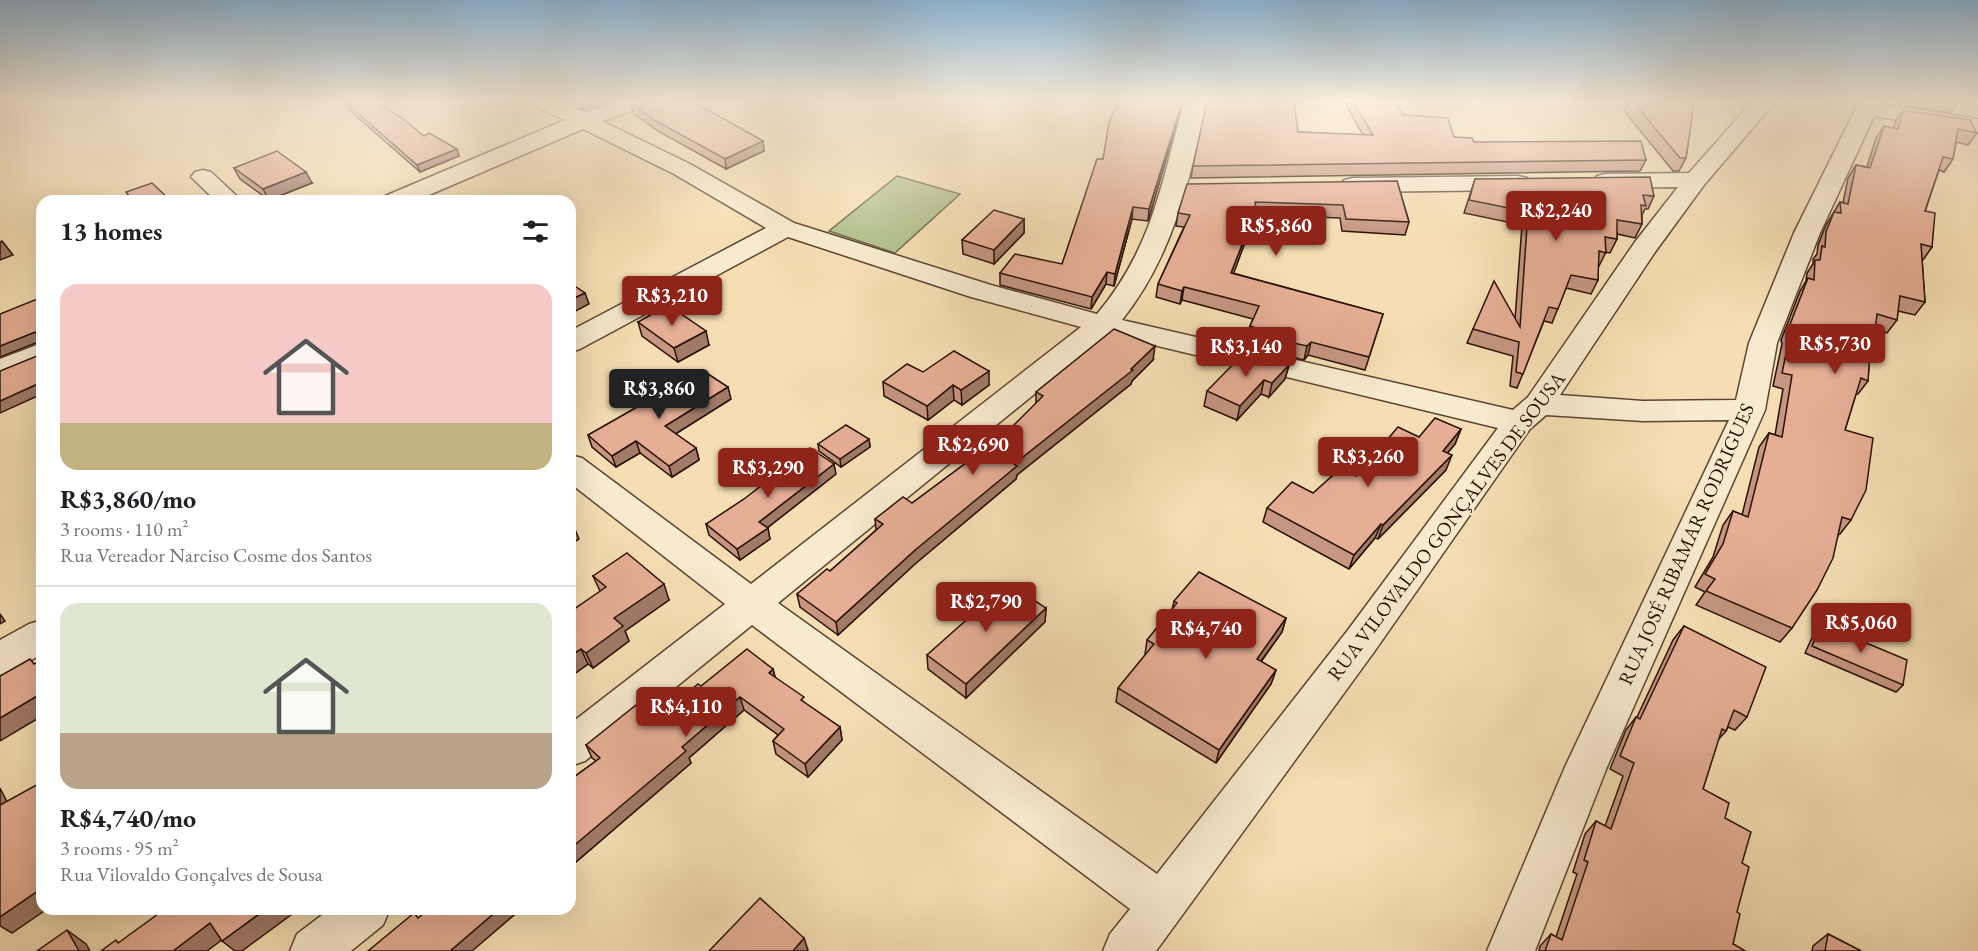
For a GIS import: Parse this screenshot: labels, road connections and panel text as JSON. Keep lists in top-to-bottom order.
{
  "streets": {
    "street": ["RUA VILOVALDO GONÇALVES DE SOUSA", "RUA JOSÉ RIBAMAR RODRIGUES"]
  },
  "page": {
    "price": [
      "R$2,240",
      "R$5,860",
      "R$3,210",
      "R$5,730",
      "R$3,140",
      "R$3,860",
      "R$2,690",
      "R$3,260",
      "R$3,290",
      "R$2,790",
      "R$5,060",
      "R$4,740",
      "R$4,110"
    ],
    "heading": "13 homes",
    "list": [
      {
        "name": "R$3,860/mo",
        "note": "3 rooms · 110 m² · Rua Vereador Narciso Cosme dos Santos"
      },
      {
        "name": "R$4,740/mo",
        "note": "3 rooms · 95 m² · Rua Vilovaldo Gonçalves de Sousa"
      }
    ]
  }
}
